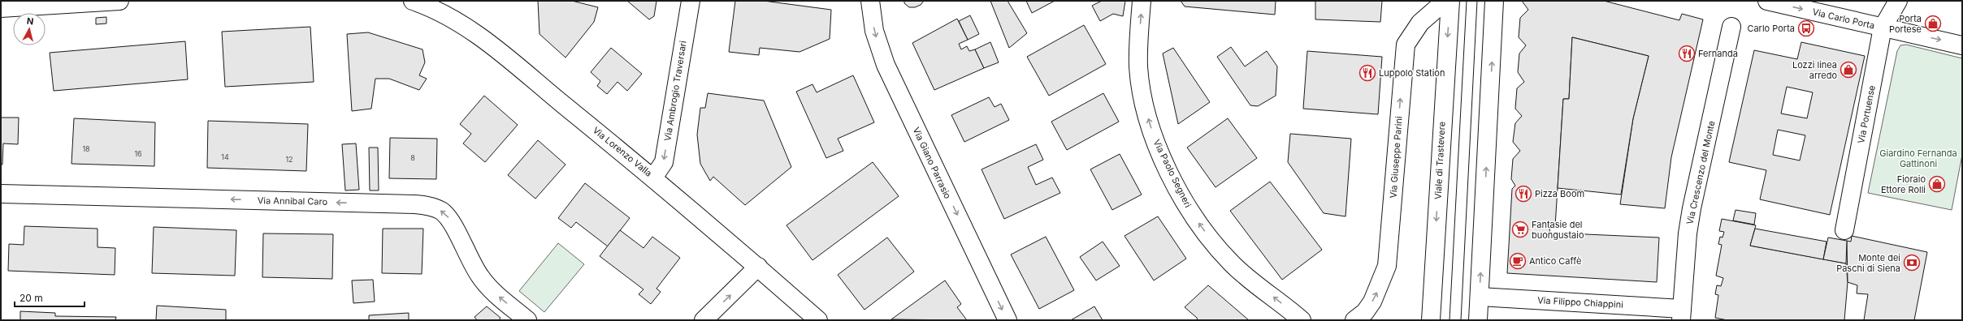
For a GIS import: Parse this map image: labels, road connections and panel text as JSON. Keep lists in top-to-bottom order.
{
  "streets": {
    "street": [
      "Via Carlo Porta",
      "Via Ambrogio Traversari",
      "Via Portuense",
      "Via Lorenzo Valla",
      "Via Giuseppe Parini",
      "Viale di Trastevere",
      "Via Giano Parrasio",
      "Via Crescenzo del Monte",
      "Via Paolo Segneri",
      "Via Annibal Caro",
      "Via Filippo Chiappini"
    ]
  },
  "crossings": [
    ["Via Carlo Porta", "Via Portuense"],
    ["Via Ambrogio Traversari", "Via Lorenzo Valla"],
    ["Via Crescenzo del Monte", "Via Filippo Chiappini"]
  ],
  "one_way": [
    "Via Carlo Porta",
    "Via Ambrogio Traversari",
    "Via Giano Parrasio",
    "Via Paolo Segneri",
    "Via Annibal Caro"
  ],
  "parks": ["Giardino Fernanda Gattinoni"],
  "places": {
    "shop": ["Porta Portese", "Lozzi linea arredo", "Fioraio Ettore Rolli"],
    "bus stop": ["Carlo Porta"],
    "restaurant": ["Fernanda", "Luppolo Station", "Pizza Boom"],
    "supermarket": ["Fantasie del buongustaio"],
    "cafe": ["Antico Caffè"],
    "bank": ["Monte dei Paschi di Siena"]
  },
  "house_numbers": [
    "18",
    "16",
    "14",
    "8",
    "12"
  ],
  "scale_bar": "20 m",
  "north": "top"
}
